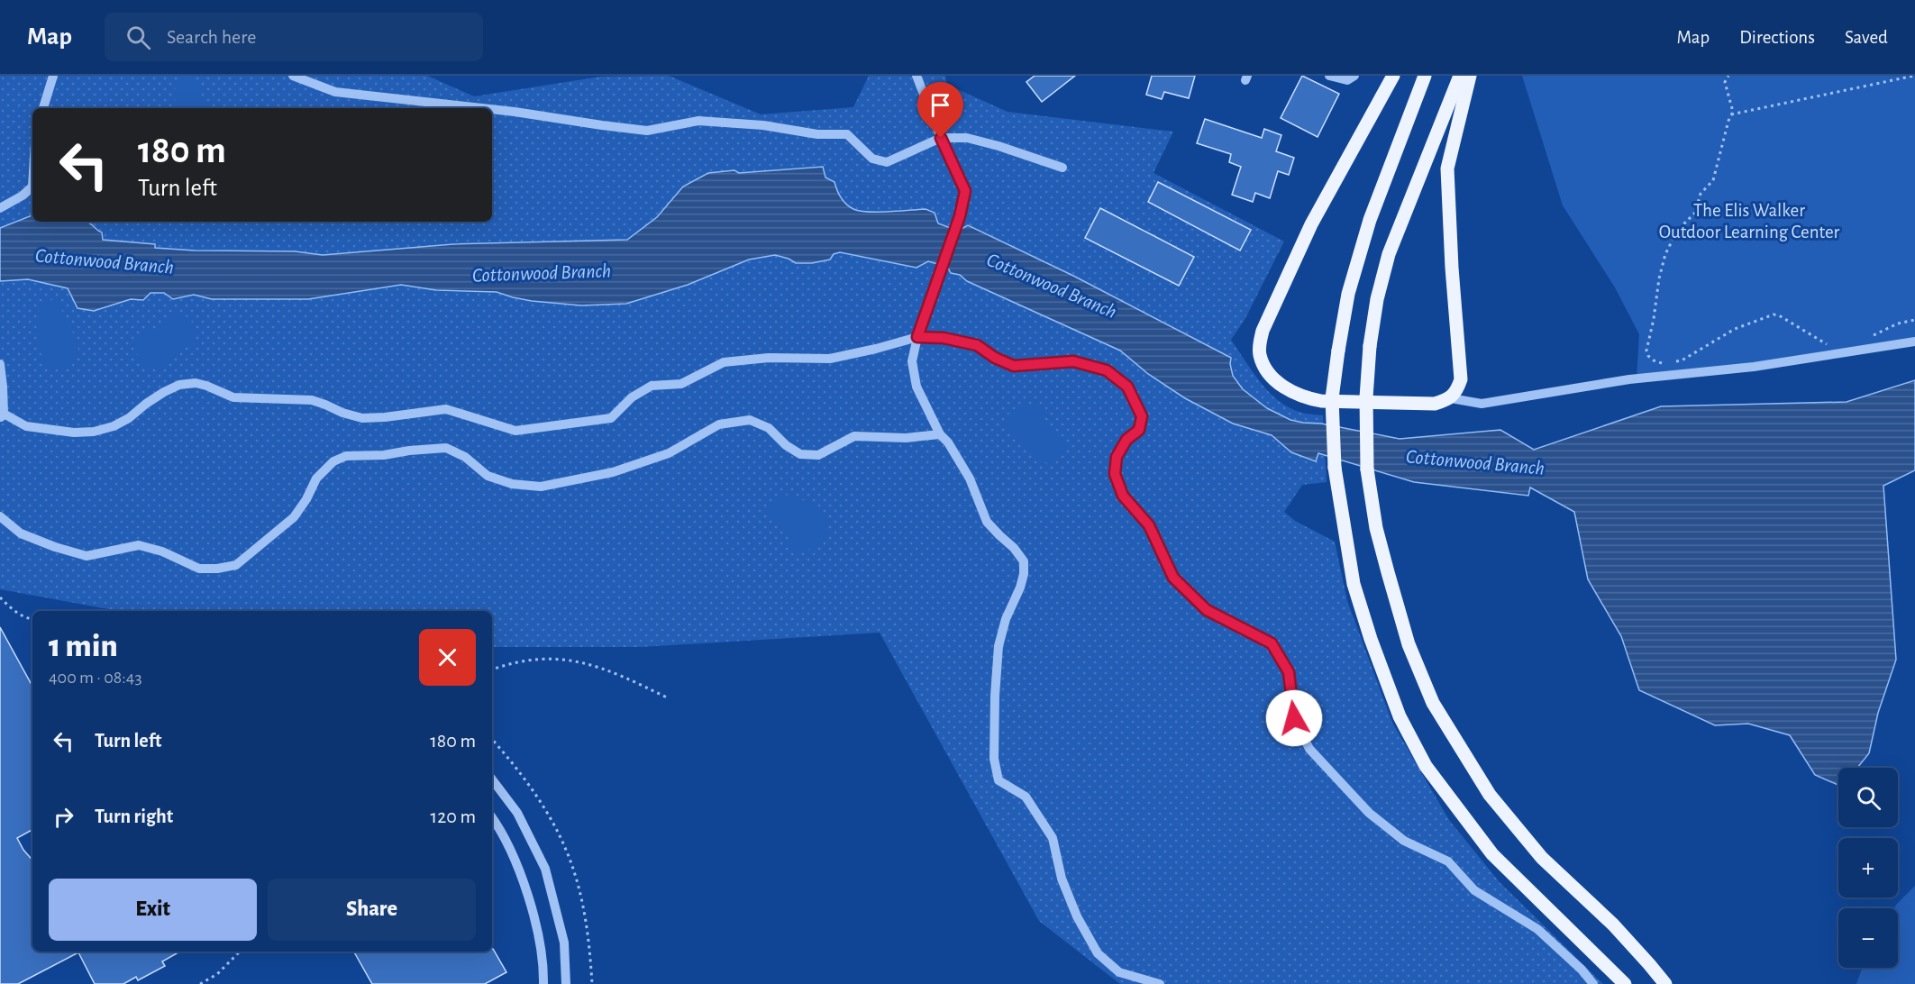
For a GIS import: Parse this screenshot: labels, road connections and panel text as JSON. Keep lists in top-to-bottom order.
{
  "water": ["Cottonwood Branch"],
  "parks": ["The Elis Walker Outdoor Learning Center"],
  "page": {
    "header": "Map",
    "search": "Search here",
    "nav": ["Map", "Directions", "Saved"],
    "turn": ["180 m", "Turn left"],
    "heading": ["1 min", "400 m · 08:43"],
    "list": [
      {
        "name": "Turn left",
        "value": "180 m"
      },
      {
        "name": "Turn right",
        "value": "120 m"
      }
    ],
    "map_buttons": ["+", "−"],
    "buttons": ["Exit", "Share"]
  }
}
